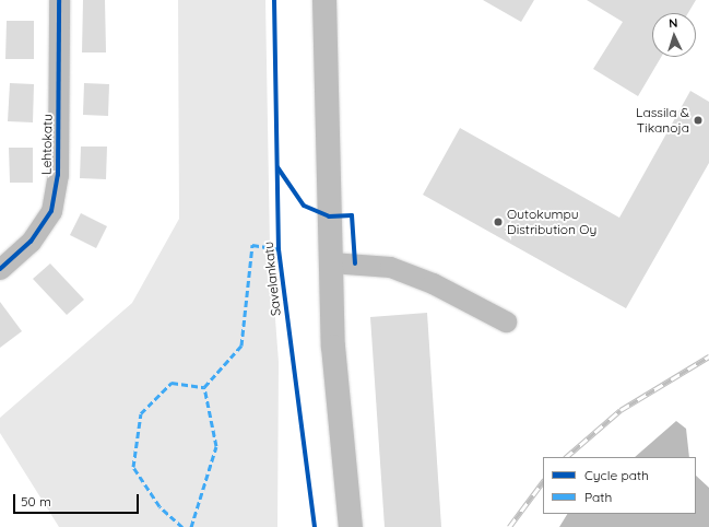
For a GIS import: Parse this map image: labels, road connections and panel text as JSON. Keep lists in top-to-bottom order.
{
  "streets": {
    "street": ["Lehtokatu"],
    "cycle path": ["Savelankatu"]
  },
  "places": ["Lassila & Tikanoja", "Outokumpu Distribution Oy"],
  "legend": ["Cycle path", "Path"],
  "scale_bar": "50 m",
  "north": "top"
}
